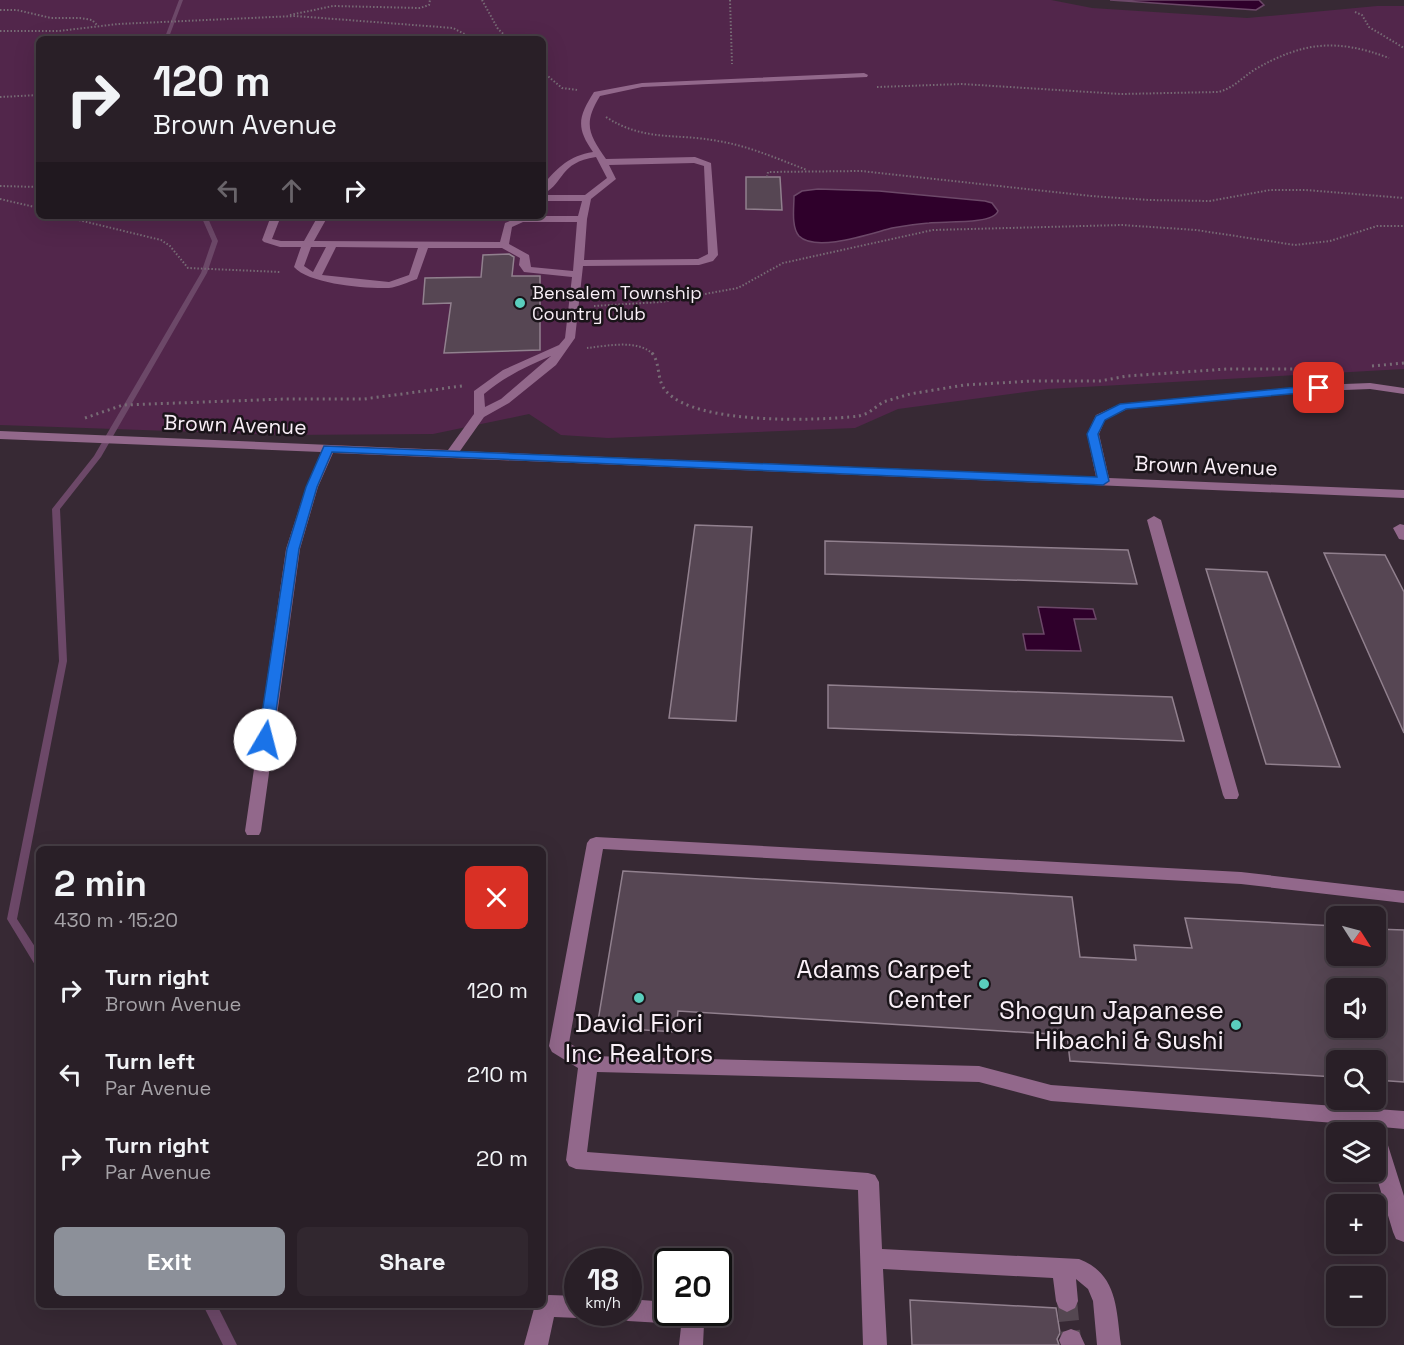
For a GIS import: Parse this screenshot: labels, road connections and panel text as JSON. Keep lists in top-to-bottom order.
{
  "streets": {
    "street": ["Brown Avenue"]
  },
  "places": [
    "Bensalem Township Country Club",
    "Adams Carpet Center",
    "David Fiori Inc Realtors",
    "Shogun Japanese Hibachi & Sushi"
  ],
  "north": "bottom right",
  "page": {
    "turn": ["120 m", "Brown Avenue"],
    "heading": ["2 min", "430 m · 15:20"],
    "map_buttons": ["+", "−"],
    "list": [
      {
        "name": "Turn right",
        "note": "Brown Avenue",
        "value": "120 m"
      },
      {
        "name": "Turn left",
        "note": "Par Avenue",
        "value": "210 m"
      },
      {
        "name": "Turn right",
        "note": "Par Avenue",
        "value": "20 m"
      }
    ],
    "buttons": ["Exit", "Share"],
    "speed": "18 km/h",
    "limit": "20"
  }
}
